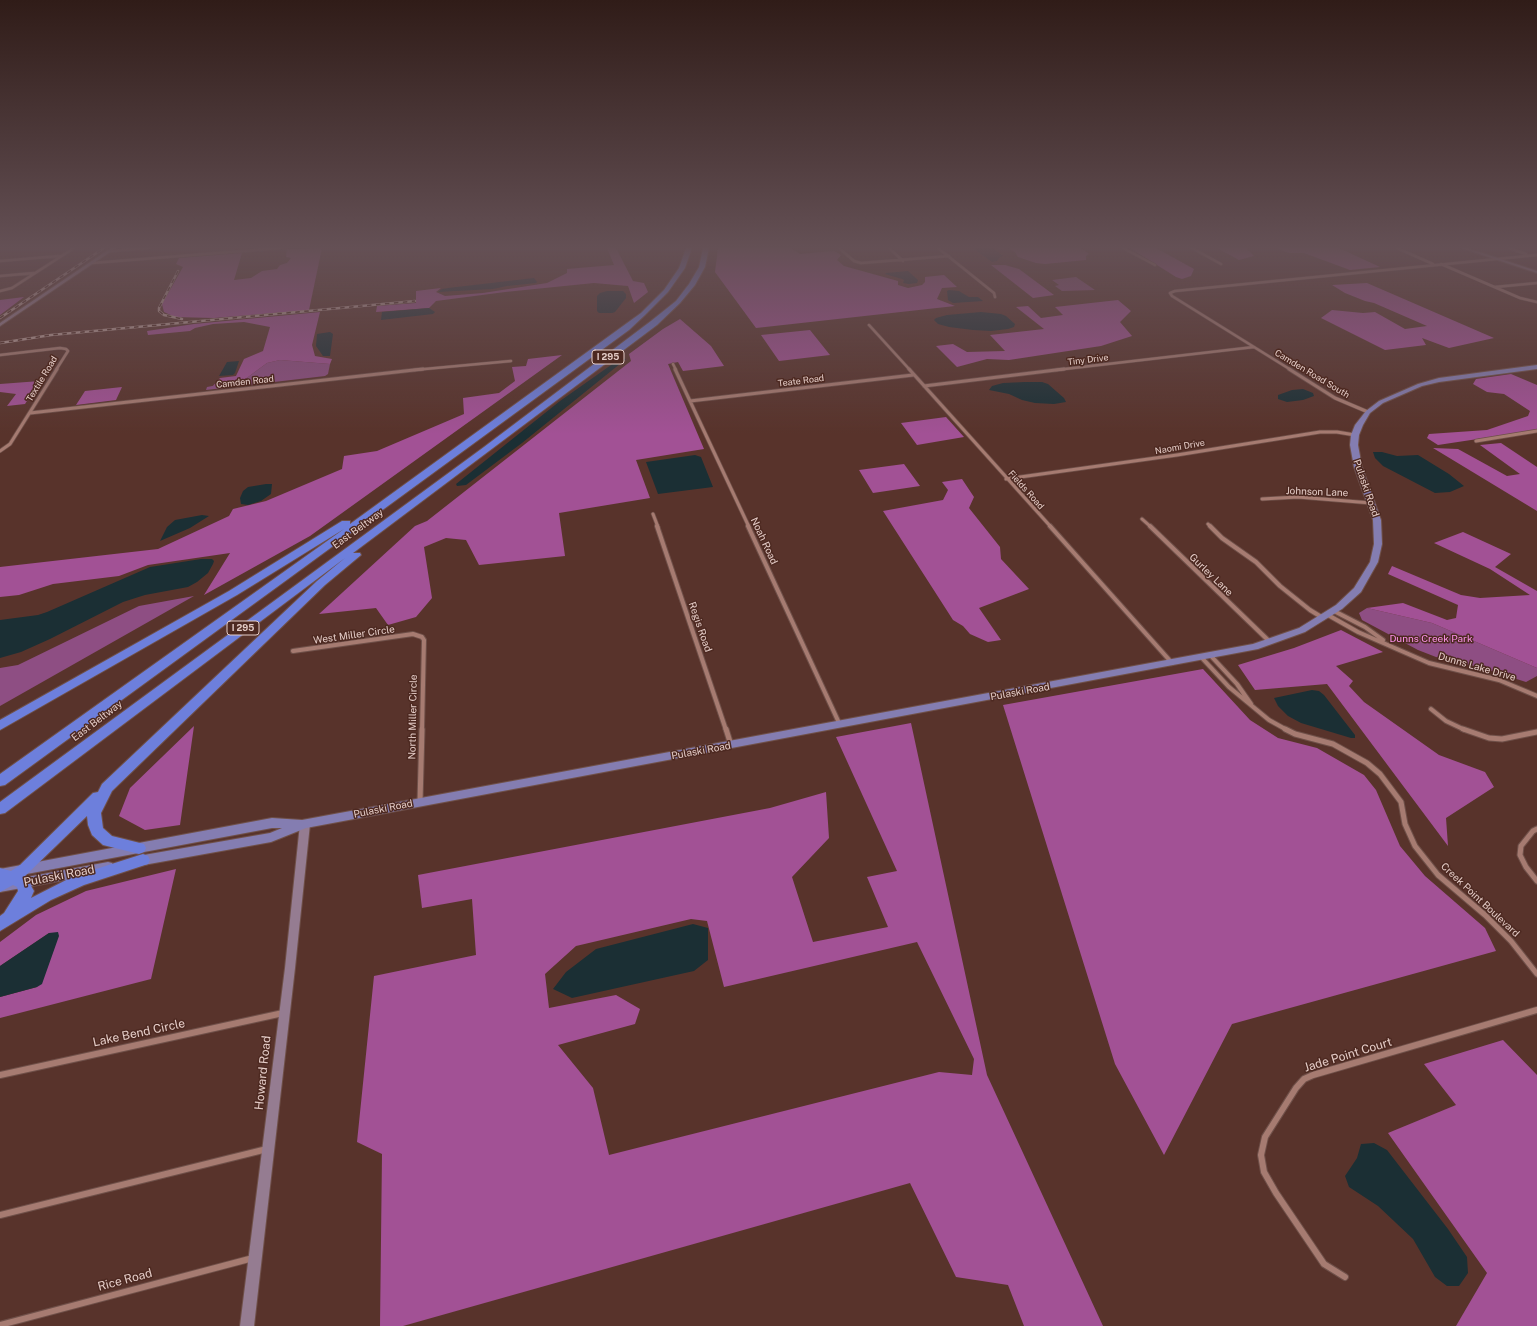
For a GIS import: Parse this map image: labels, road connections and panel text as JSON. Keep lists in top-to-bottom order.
{
  "streets": {
    "highway": ["I 295", "East Beltway"],
    "main road": ["Pulaski Road"],
    "street": [
      "Tiny Drive",
      "Camden Road South",
      "Textile Road",
      "Teate Road",
      "Camden Road",
      "Naomi Drive",
      "Fields Road",
      "Johnson Lane",
      "Noah Road",
      "Gurley Lane",
      "Regis Road",
      "West Miller Circle",
      "Dunns Lake Drive",
      "North Miller Circle",
      "Creek Point Boulevard",
      "Lake Bend Circle",
      "Jade Point Court",
      "Howard Road",
      "Rice Road"
    ]
  },
  "crossings": [
    ["Tiny Drive", "Camden Road South"],
    ["Tiny Drive", "Fields Road"],
    ["Camden Road South", "Pulaski Road"],
    ["Textile Road", "Camden Road"],
    ["Teate Road", "Fields Road"],
    ["Teate Road", "Noah Road"],
    ["Naomi Drive", "Pulaski Road"],
    ["Naomi Drive", "Fields Road"],
    ["Pulaski Road", "Fields Road"],
    ["Pulaski Road", "Johnson Lane"],
    ["Pulaski Road", "Noah Road"],
    ["Pulaski Road", "Gurley Lane"],
    ["Pulaski Road", "Regis Road"],
    ["Pulaski Road", "North Miller Circle"],
    ["Pulaski Road", "Creek Point Boulevard"],
    ["Pulaski Road", "Howard Road"],
    ["West Miller Circle", "North Miller Circle"],
    ["Lake Bend Circle", "Howard Road"],
    ["Howard Road", "Rice Road"]
  ],
  "parks": ["Dunns Creek Park"]
}
